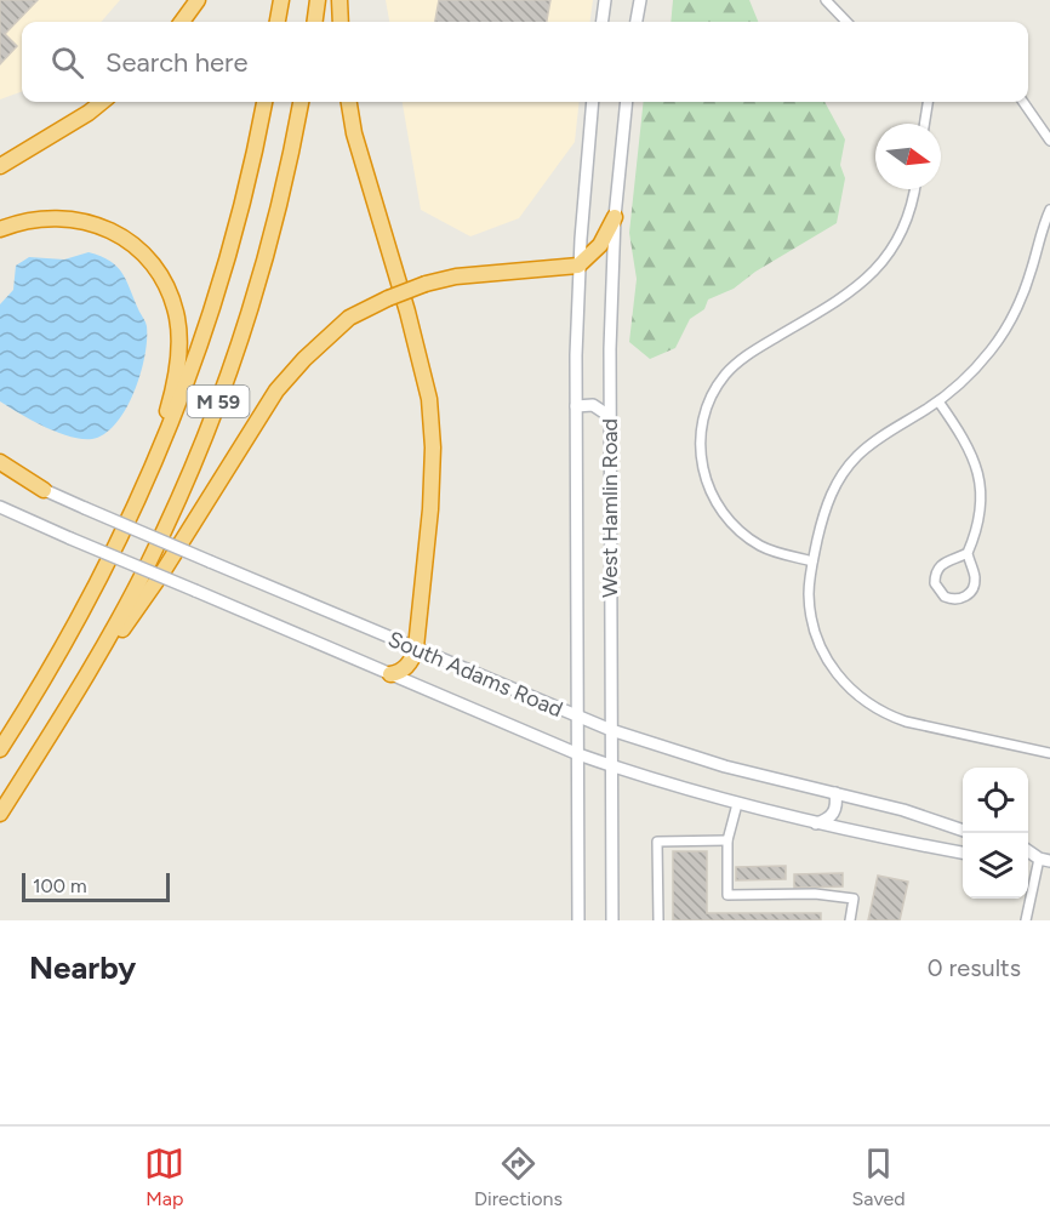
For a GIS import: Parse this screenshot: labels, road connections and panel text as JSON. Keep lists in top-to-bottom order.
{
  "streets": {
    "highway": ["M 59"],
    "main road": ["West Hamlin Road", "South Adams Road"]
  },
  "crossings": [
    ["West Hamlin Road", "South Adams Road"]
  ],
  "scale_bar": "100 m",
  "north": "right",
  "page": {
    "search": "Search here",
    "scale": "100 m",
    "heading": ["Nearby", "0 results"],
    "nav": ["Map", "Directions", "Saved"]
  }
}
